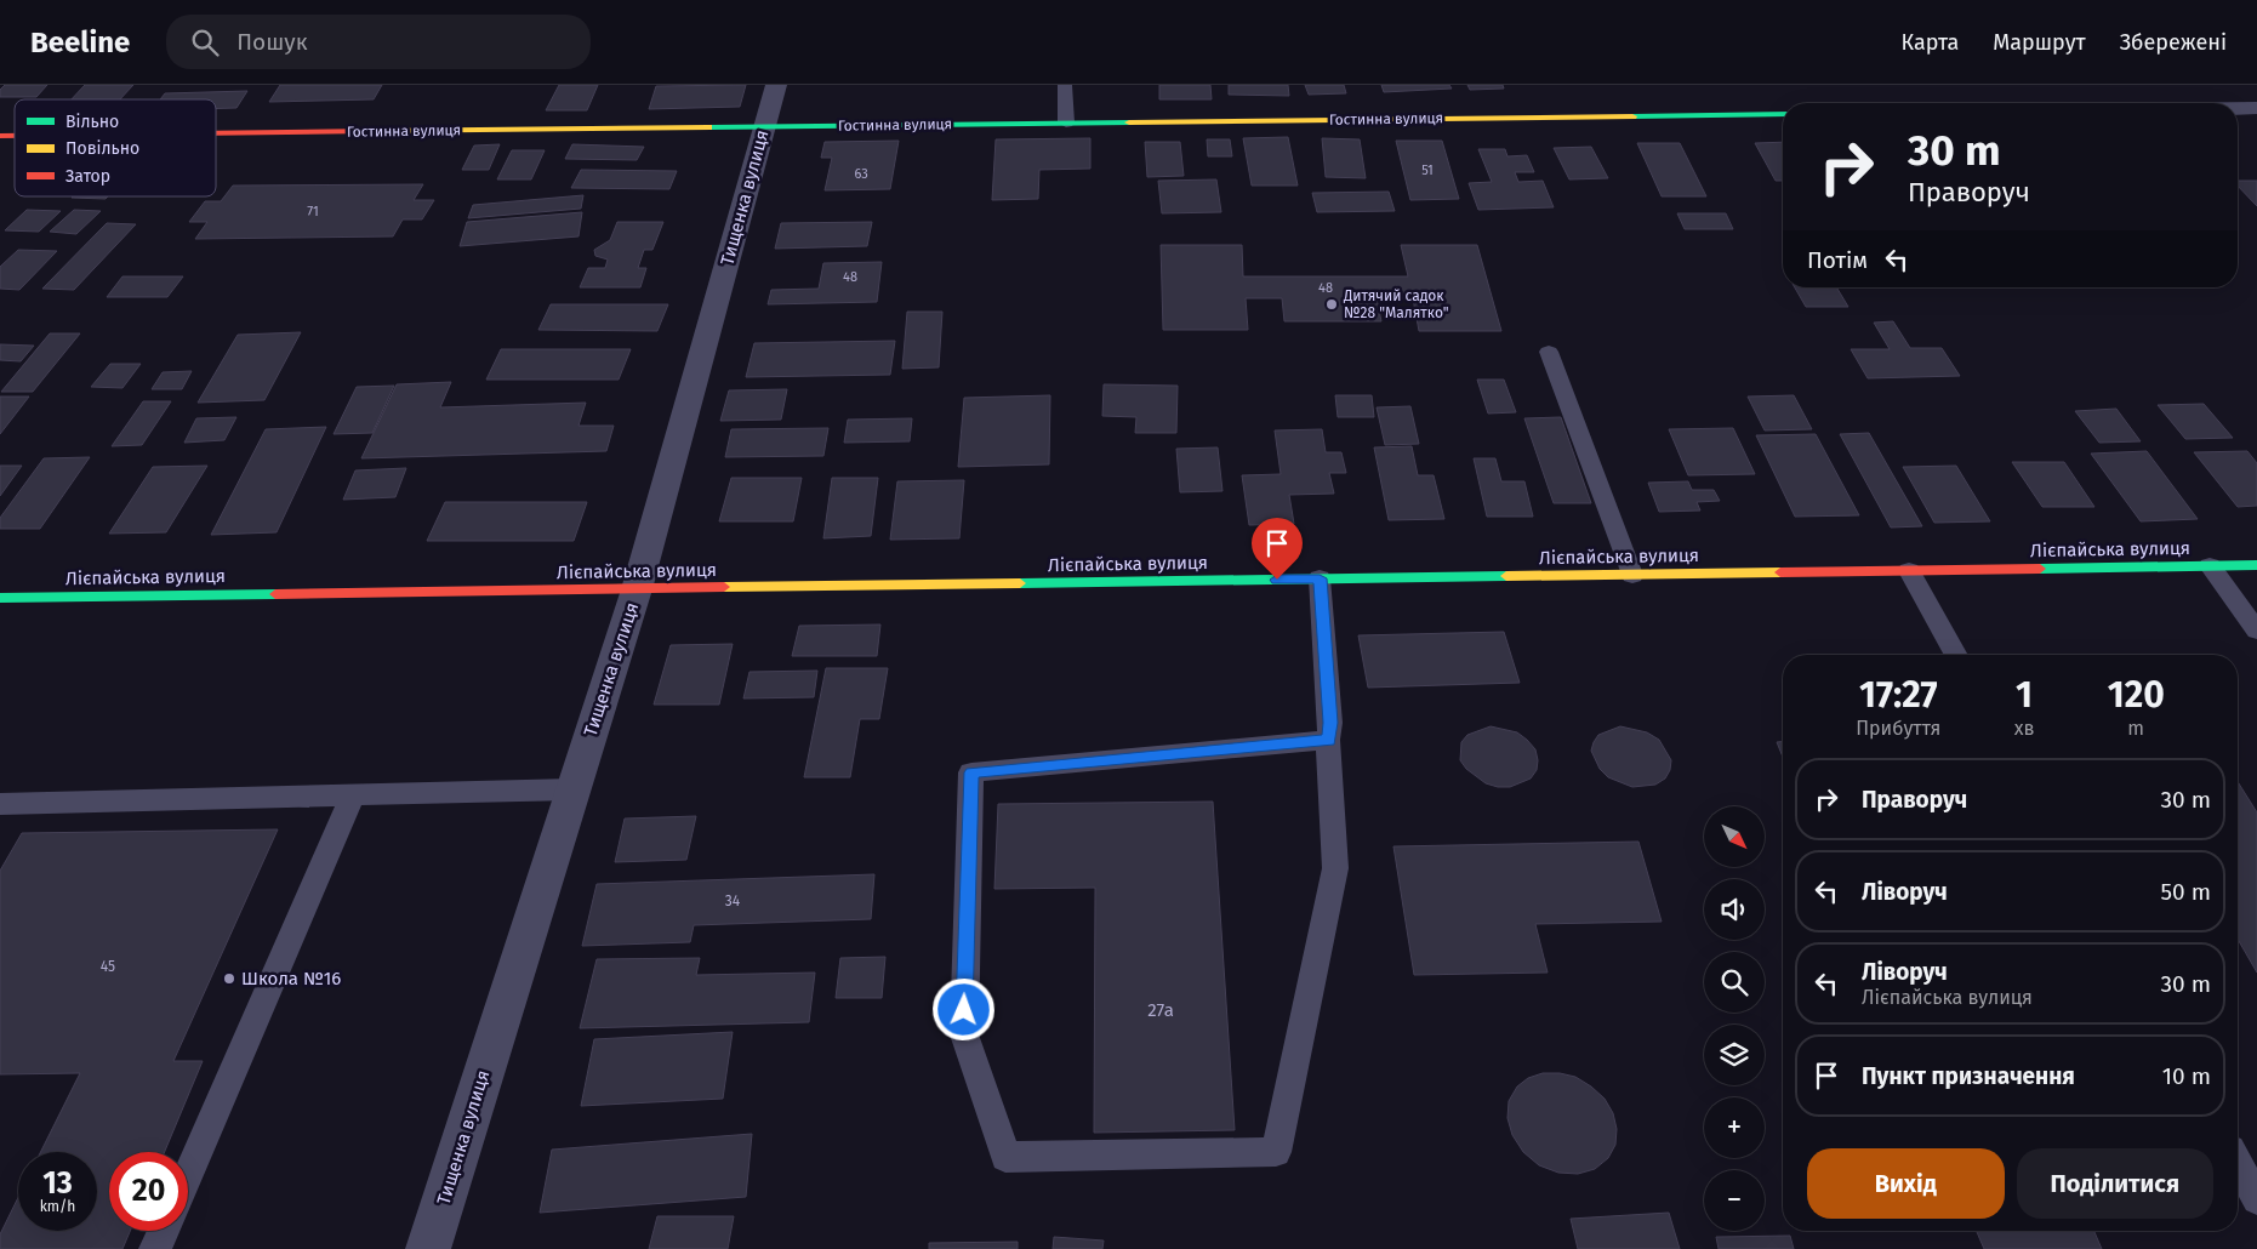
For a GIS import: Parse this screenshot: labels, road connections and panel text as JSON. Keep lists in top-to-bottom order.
{
  "streets": {
    "street": ["Гостинна вулиця", "Тищенка вулиця", "Лієпайська вулиця"]
  },
  "crossings": [
    ["Гостинна вулиця", "Тищенка вулиця"],
    ["Тищенка вулиця", "Лієпайська вулиця"]
  ],
  "places": ["Дитячий садок №28 \"Малятко\"", "Школа №16"],
  "house_numbers": [
    "51",
    "63",
    "71",
    "48",
    "48",
    "34",
    "45",
    "27а"
  ],
  "legend": ["Вільно", "Повільно", "Затор"],
  "north": "bottom right",
  "page": {
    "header": "Beeline",
    "search": "Пошук",
    "nav": ["Карта", "Маршрут", "Збережені"],
    "turn": ["30 m", "Праворуч"],
    "then": "Потім",
    "eta": [
      "17:27",
      "Прибуття",
      "1",
      "хв",
      "120",
      "m"
    ],
    "list": [
      {
        "name": "Праворуч",
        "value": "30 m"
      },
      {
        "name": "Ліворуч",
        "value": "50 m"
      },
      {
        "name": "Ліворуч",
        "note": "Лієпайська вулиця",
        "value": "30 m"
      },
      {
        "name": "Пункт призначення",
        "value": "10 m"
      }
    ],
    "map_buttons": ["+", "−"],
    "buttons": ["Вихід", "Поділитися"],
    "speed": "13 km/h",
    "limit": "20"
  }
}
